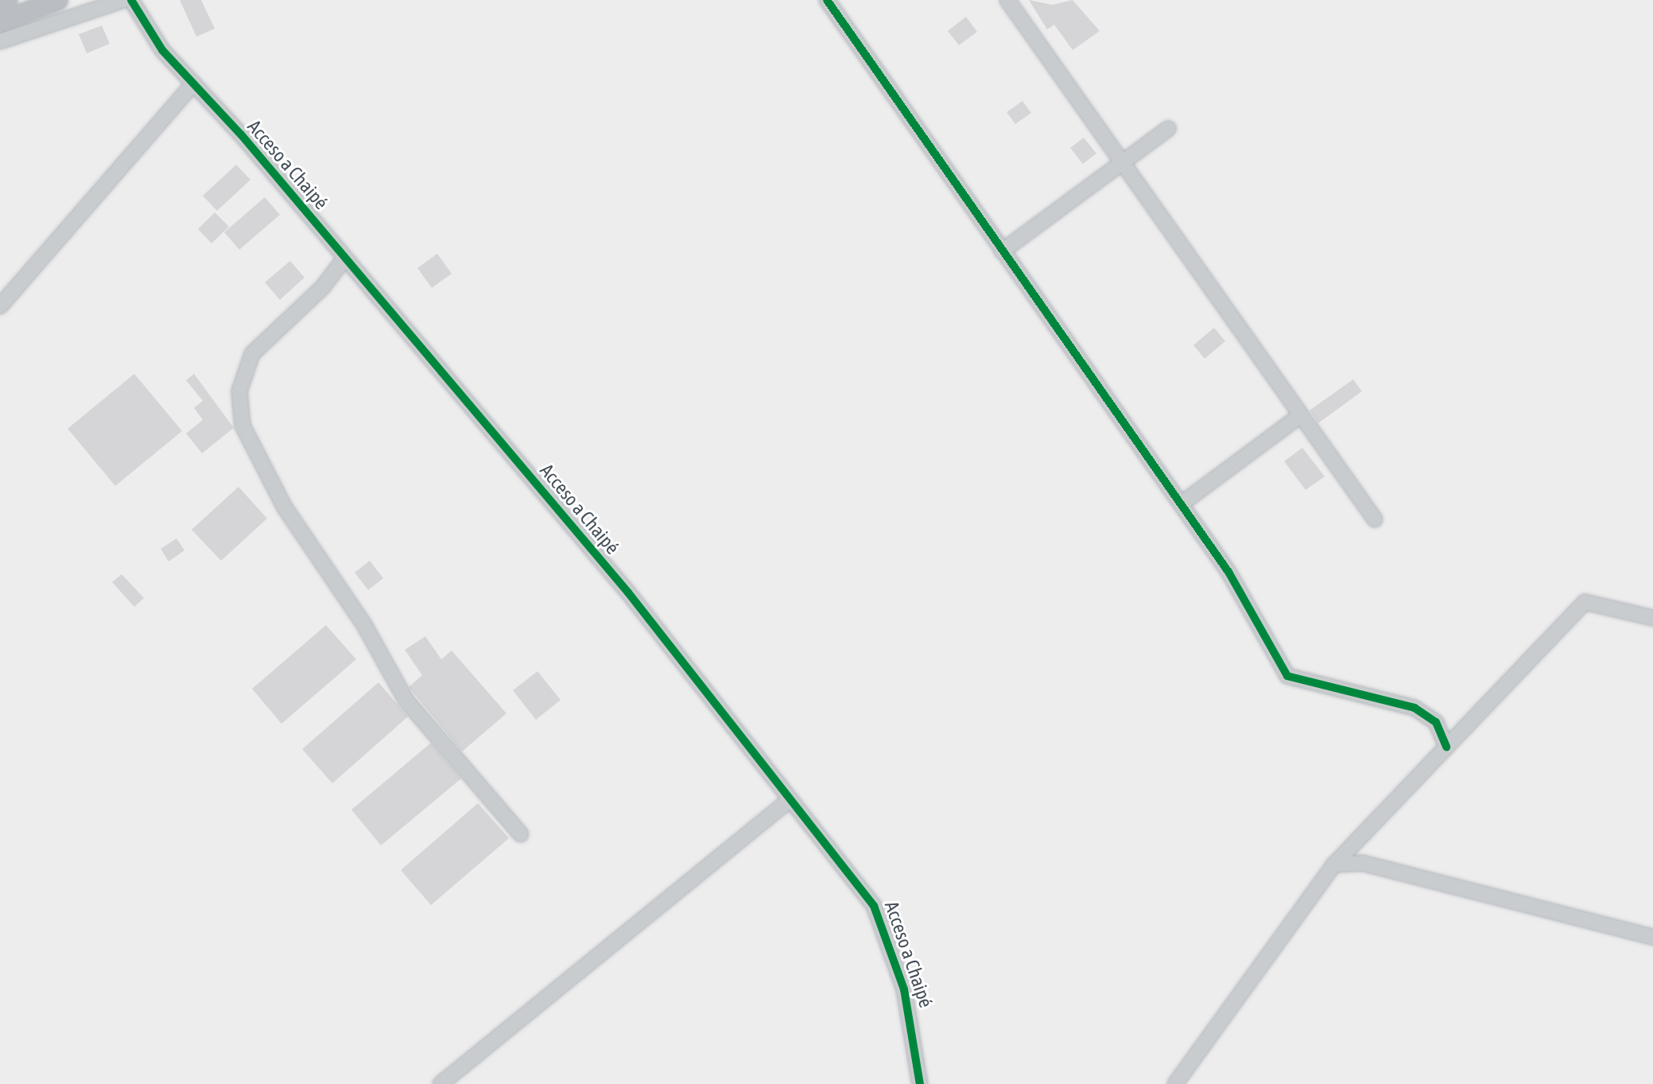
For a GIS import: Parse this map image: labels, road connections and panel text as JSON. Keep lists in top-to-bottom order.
{
  "streets": {
    "street": ["Acceso a Chaipé"]
  }
}
